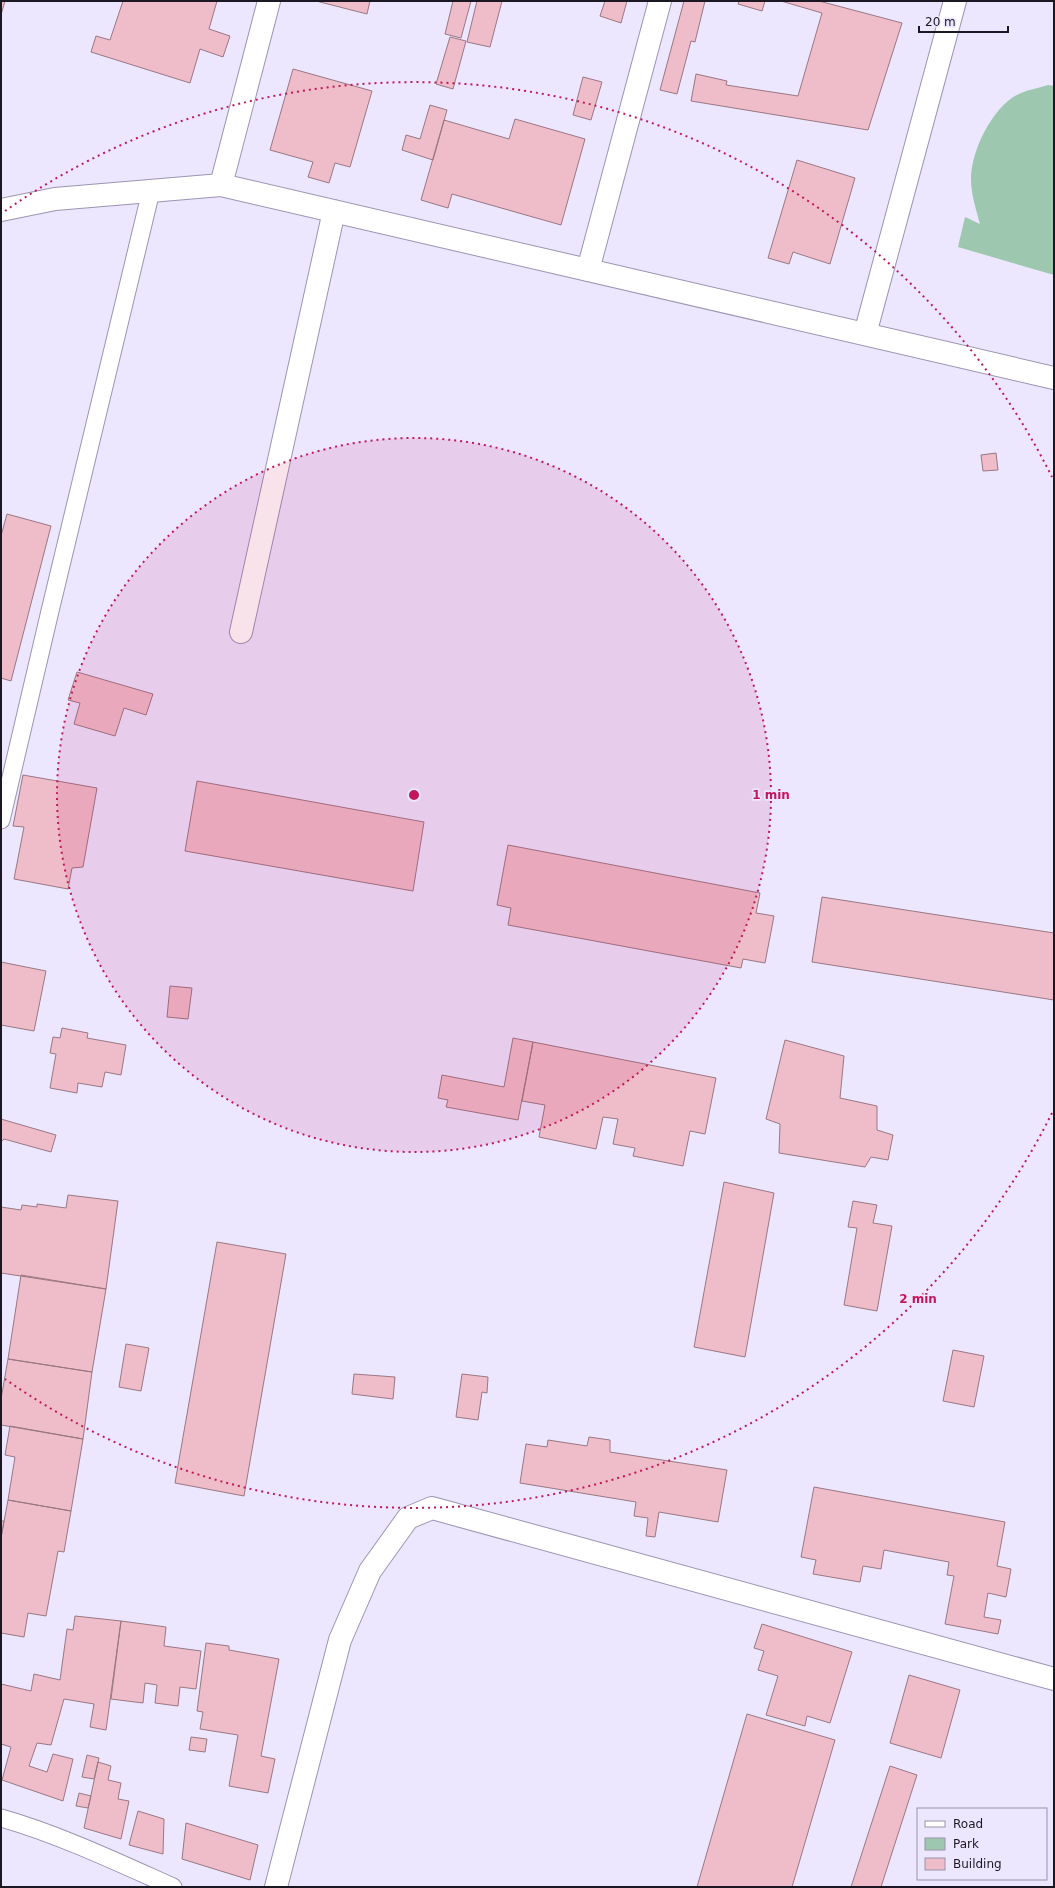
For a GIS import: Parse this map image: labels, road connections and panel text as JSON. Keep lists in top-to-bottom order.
{
  "legend": ["Road", "Park", "Building"],
  "scale_bar": "20 m",
  "rings": ["1 min", "2 min"]
}
